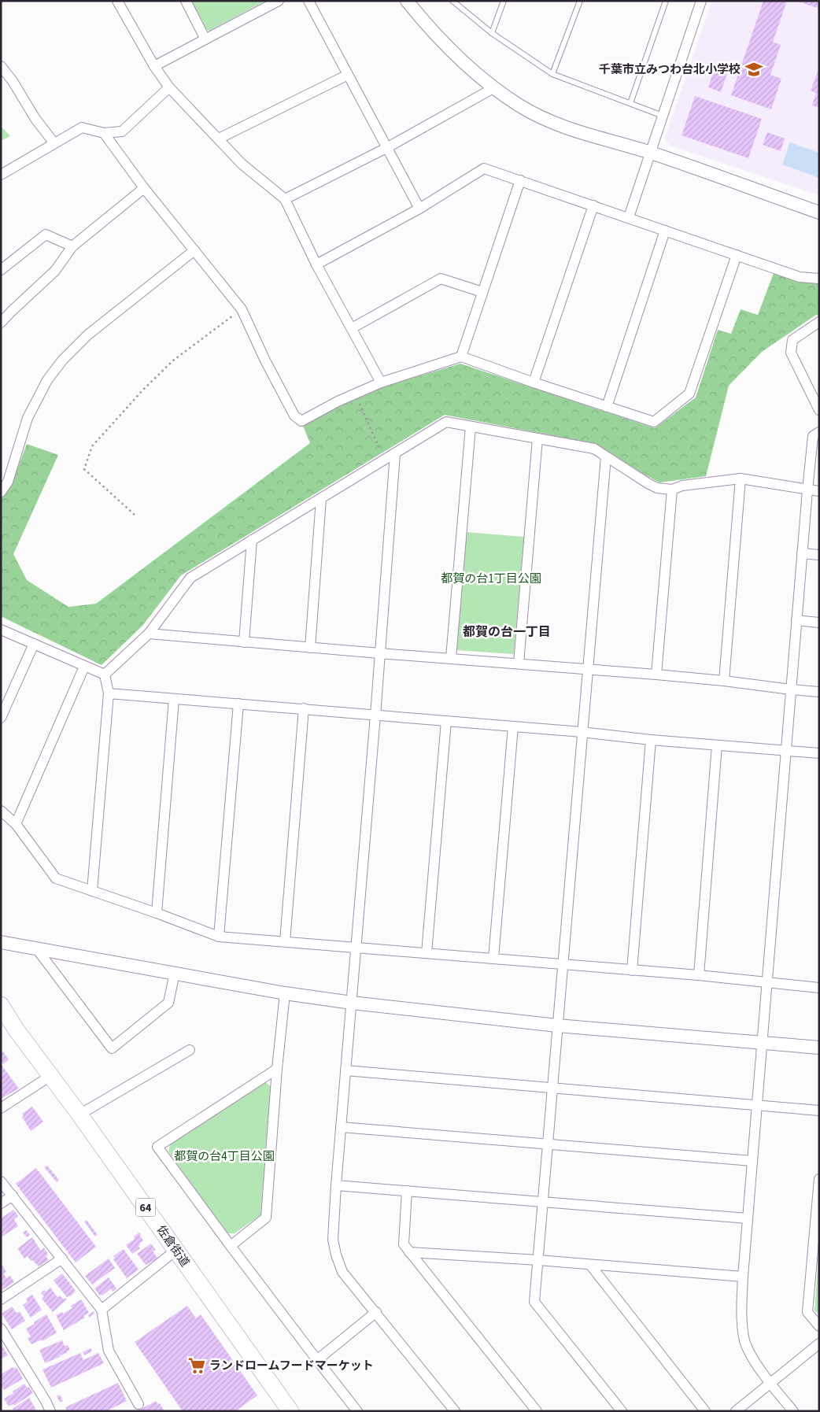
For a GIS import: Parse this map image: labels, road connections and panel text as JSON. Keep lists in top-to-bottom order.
{
  "streets": {
    "main road": ["64", "佐倉街道"]
  },
  "districts": ["都賀の台一丁目"],
  "parks": ["都賀の台1丁目公園", "都賀の台4丁目公園"],
  "places": {
    "school or university": ["千葉市立みつわ台北小学校"],
    "supermarket": ["ランドロームフードマーケット"]
  }
}
